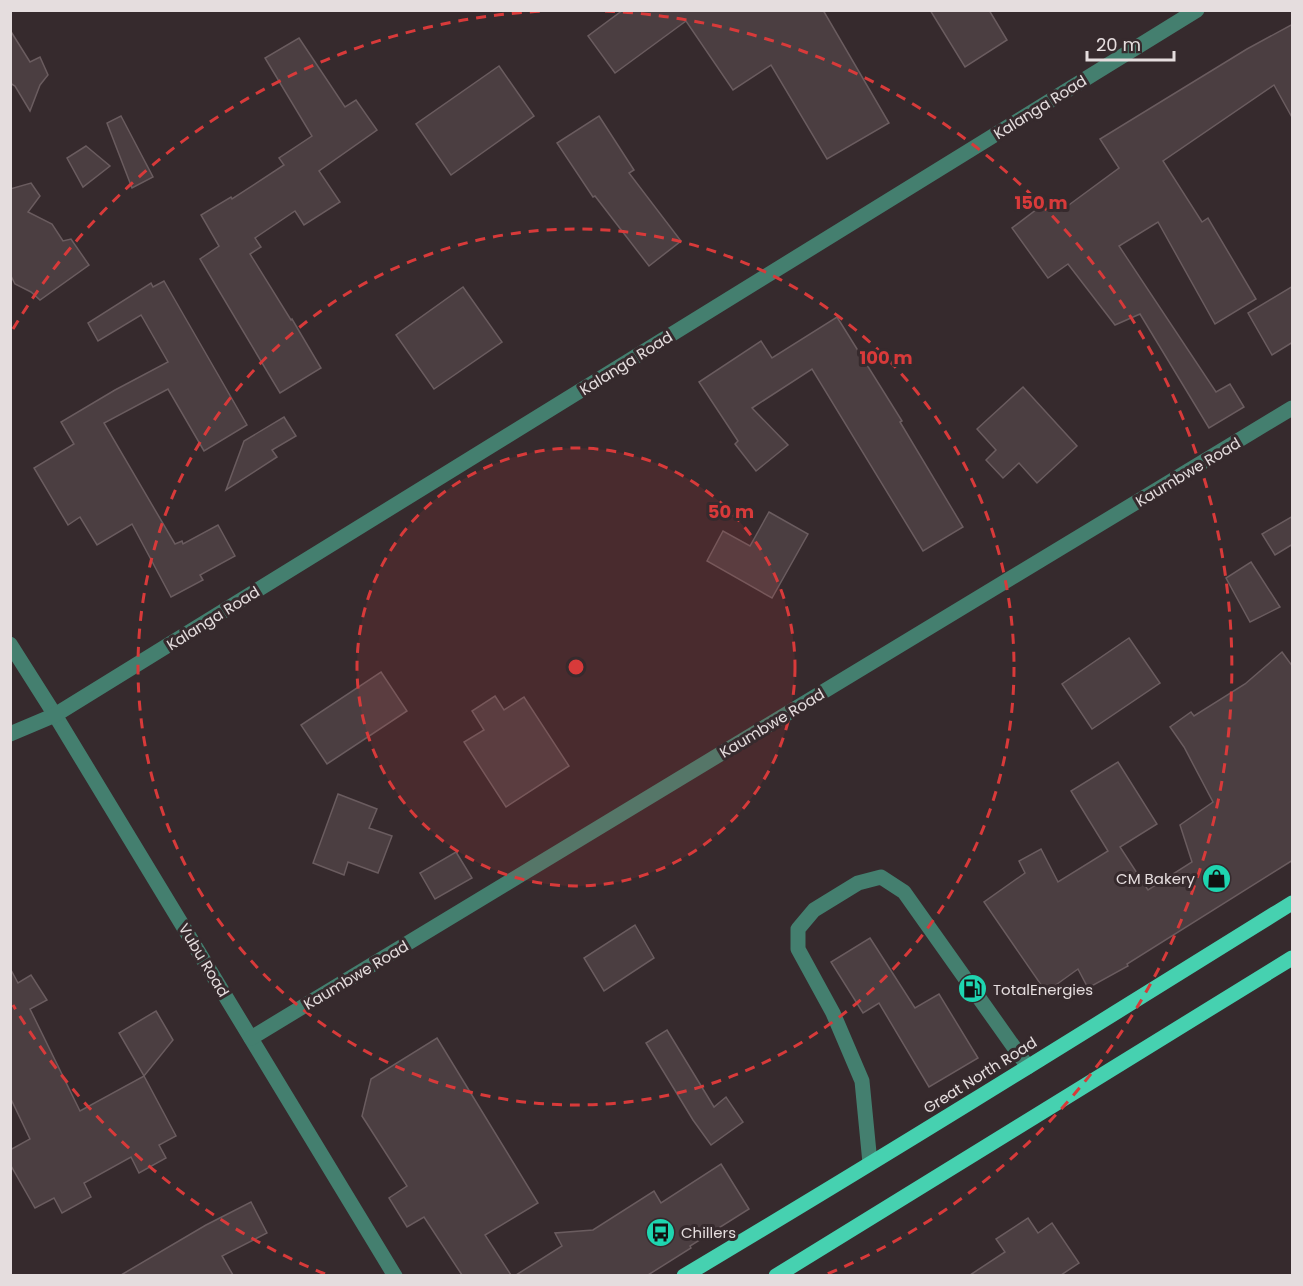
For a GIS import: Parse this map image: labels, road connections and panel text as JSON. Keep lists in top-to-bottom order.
{
  "streets": {
    "main road": ["Great North Road"],
    "street": ["Kalanga Road", "Kaumbwe Road", "Vubu Road"]
  },
  "crossings": [
    ["Kalanga Road", "Vubu Road"],
    ["Kaumbwe Road", "Vubu Road"]
  ],
  "places": {
    "shop": ["CM Bakery"],
    "fuel station": ["TotalEnergies"],
    "bus stop": ["Chillers"]
  },
  "scale_bar": "20 m",
  "rings": ["150 m", "100 m", "50 m"]
}
